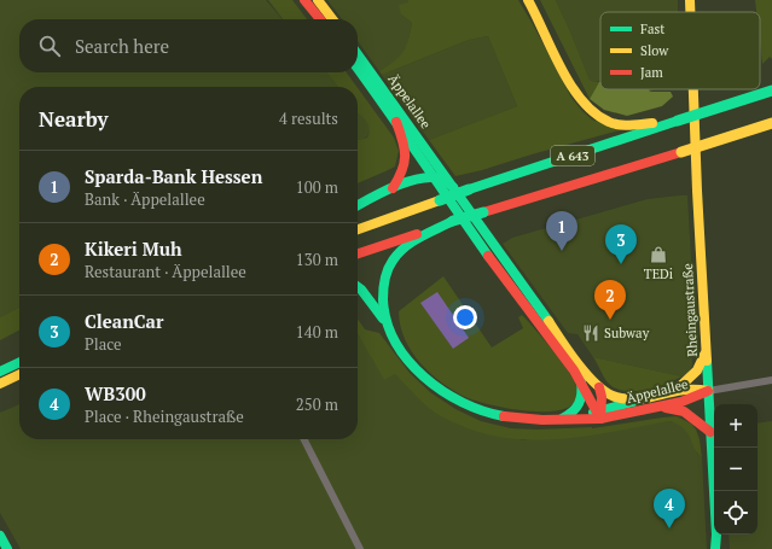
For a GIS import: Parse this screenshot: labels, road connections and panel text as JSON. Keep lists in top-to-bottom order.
{
  "streets": {
    "main road": ["Äppelallee", "A 643", "Rheingaustraße"]
  },
  "crossings": [
    ["Äppelallee", "Rheingaustraße"]
  ],
  "places": {
    "shop": ["TEDi"],
    "restaurant": ["Subway"]
  },
  "legend": ["Fast", "Slow", "Jam"],
  "page": {
    "search": "Search here",
    "heading": ["Nearby", "4 results"],
    "list": [
      {
        "mark": "1",
        "name": "Sparda-Bank Hessen",
        "note": "Bank · Äppelallee",
        "value": "100 m"
      },
      {
        "mark": "2",
        "name": "Kikeri Muh",
        "note": "Restaurant · Äppelallee",
        "value": "130 m"
      },
      {
        "mark": "3",
        "name": "CleanCar",
        "note": "Place",
        "value": "140 m"
      },
      {
        "mark": "4",
        "name": "WB300",
        "note": "Place · Rheingaustraße",
        "value": "250 m"
      }
    ],
    "pins": [
      "1",
      "3",
      "2",
      "4"
    ],
    "map_buttons": ["+", "−"]
  }
}
